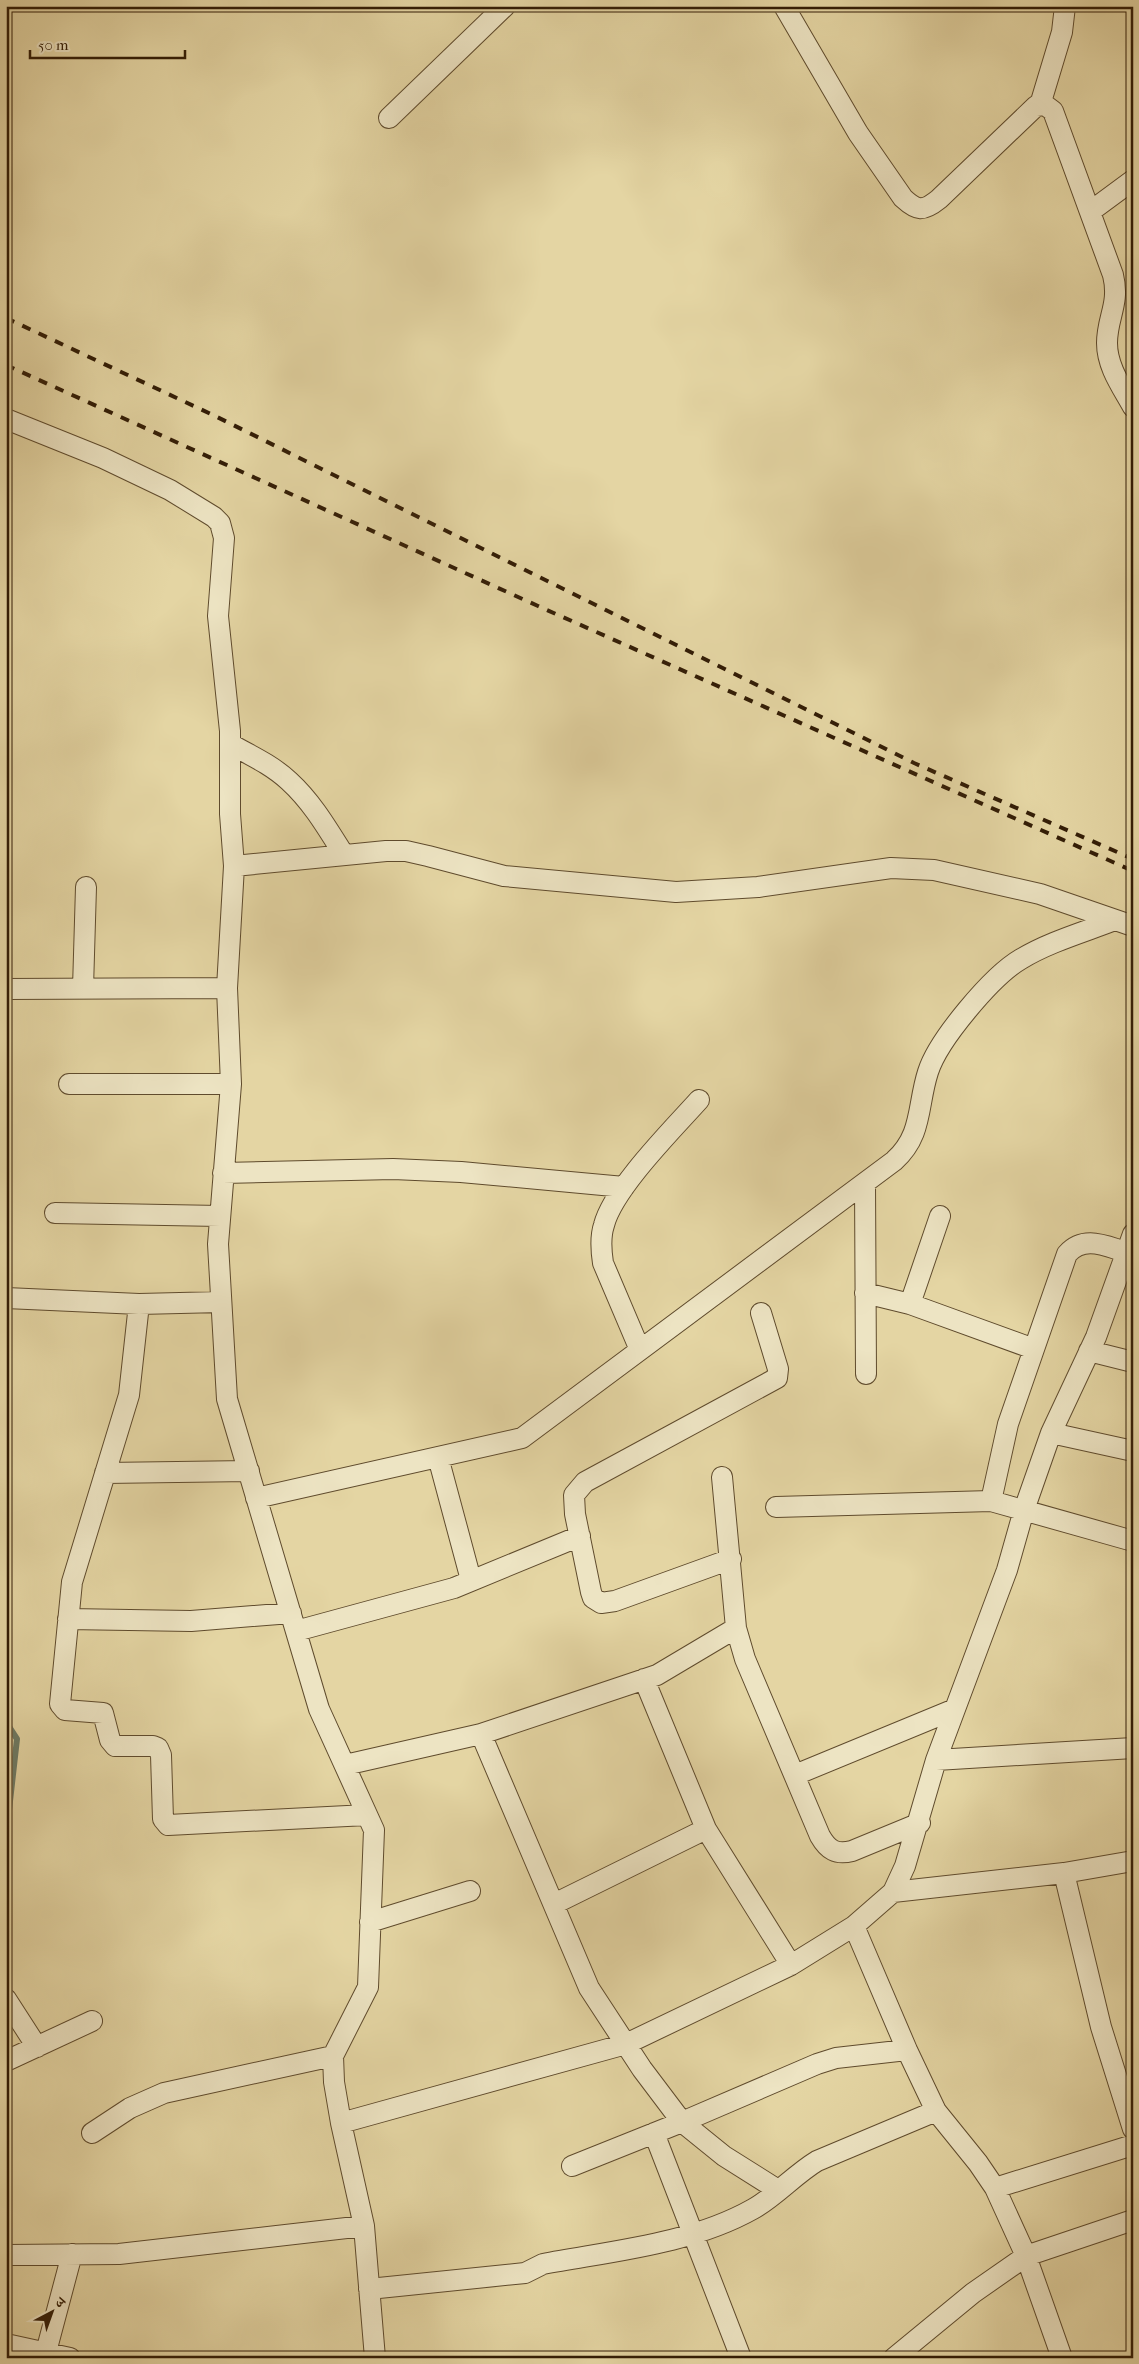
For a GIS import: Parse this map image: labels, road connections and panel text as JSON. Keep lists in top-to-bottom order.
{
  "scale_bar": "50 m",
  "north": "top right"
}
